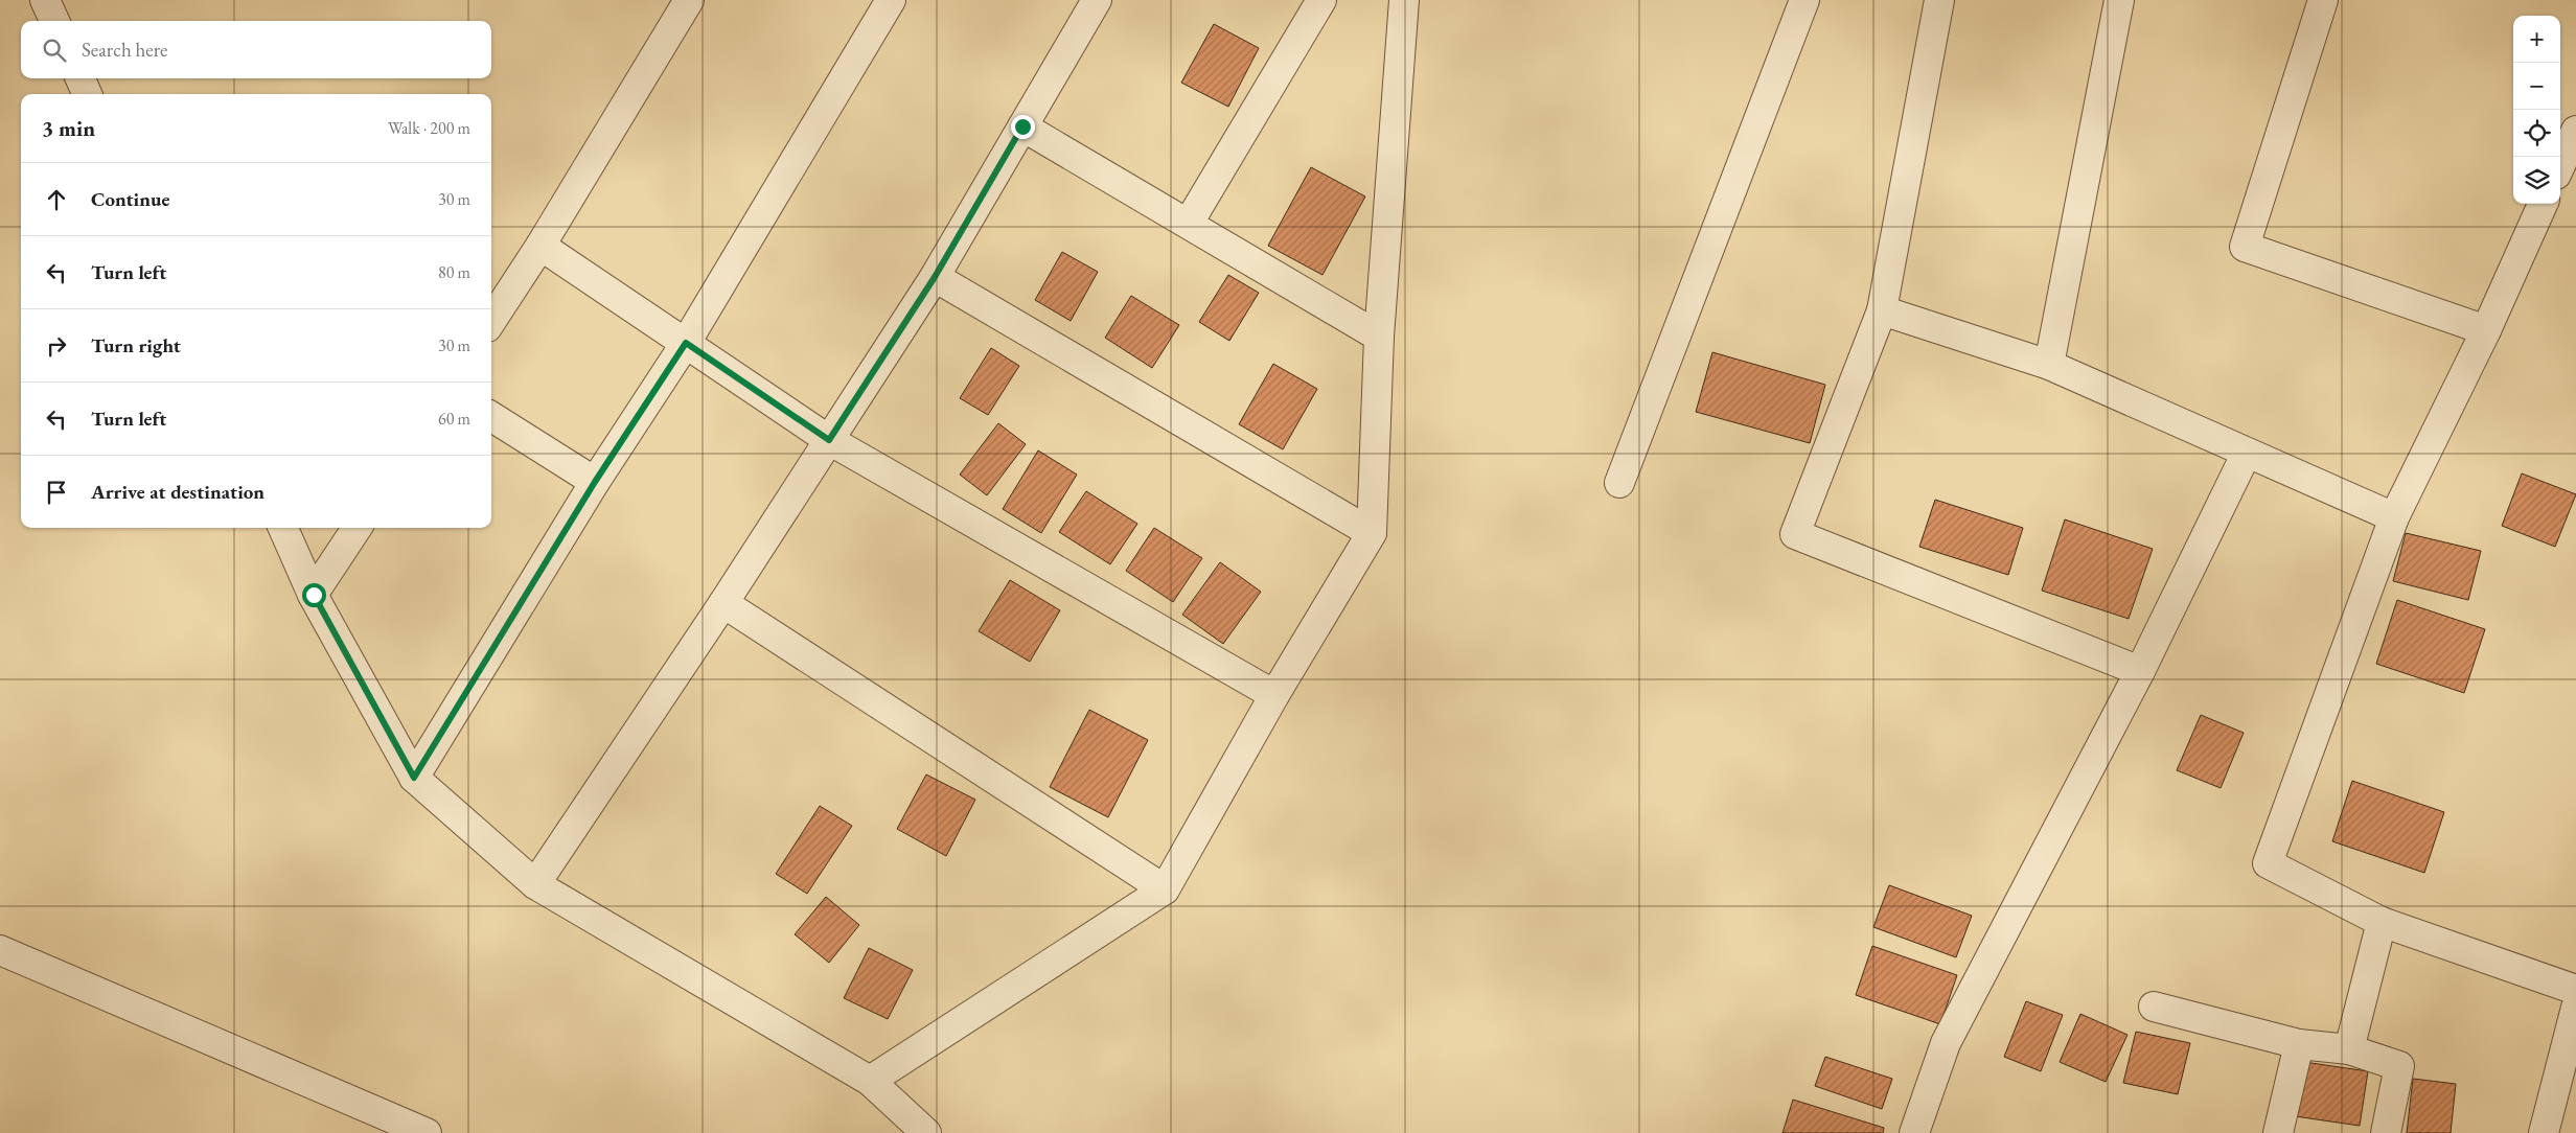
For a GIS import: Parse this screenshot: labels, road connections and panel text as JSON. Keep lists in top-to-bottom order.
{
  "page": {
    "map_buttons": ["+", "−"],
    "search": "Search here",
    "heading": ["3 min", "Walk · 200 m"],
    "list": [
      ["Continue", "30 m"],
      ["Turn left", "80 m"],
      ["Turn right", "30 m"],
      ["Turn left", "60 m"],
      "Arrive at destination"
    ]
  }
}
